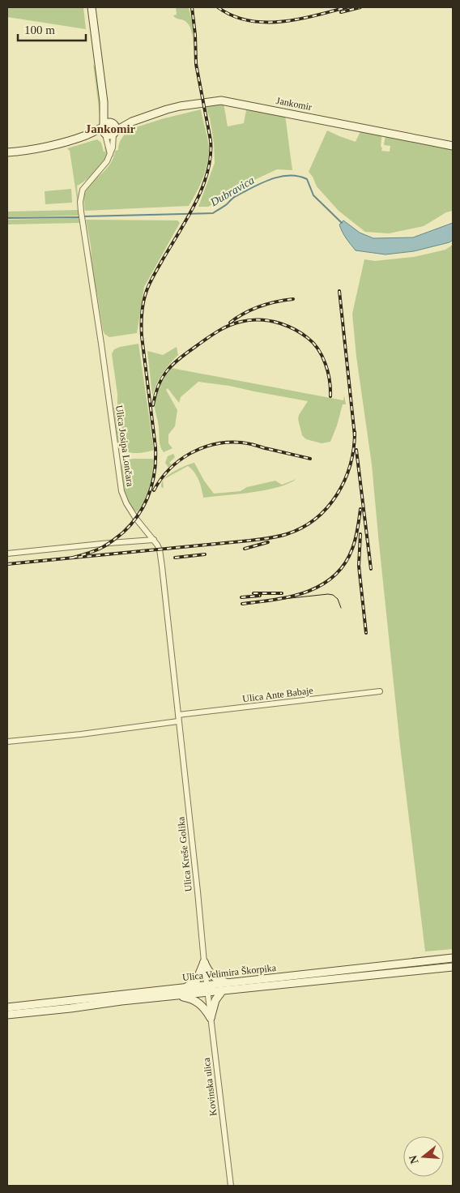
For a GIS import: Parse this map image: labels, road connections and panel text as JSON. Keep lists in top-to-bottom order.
{
  "streets": {
    "main road": ["Jankomir", "Ulica Velimira Škorpika"],
    "street": [
      "Ulica Josipa Lončara",
      "Ulica Ante Babaje",
      "Ulica Kreše Golika",
      "Kovinska ulica"
    ]
  },
  "crossings": [
    ["Jankomir", "Ulica Josipa Lončara"],
    ["Ulica Josipa Lončara", "Ulica Kreše Golika"],
    ["Ulica Ante Babaje", "Ulica Kreše Golika"],
    ["Ulica Kreše Golika", "Ulica Velimira Škorpika"],
    ["Ulica Kreše Golika", "Kovinska ulica"],
    ["Ulica Velimira Škorpika", "Kovinska ulica"]
  ],
  "districts": ["Jankomir"],
  "water": ["Dubravica"],
  "scale_bar": "100 m",
  "north": "left"
}
